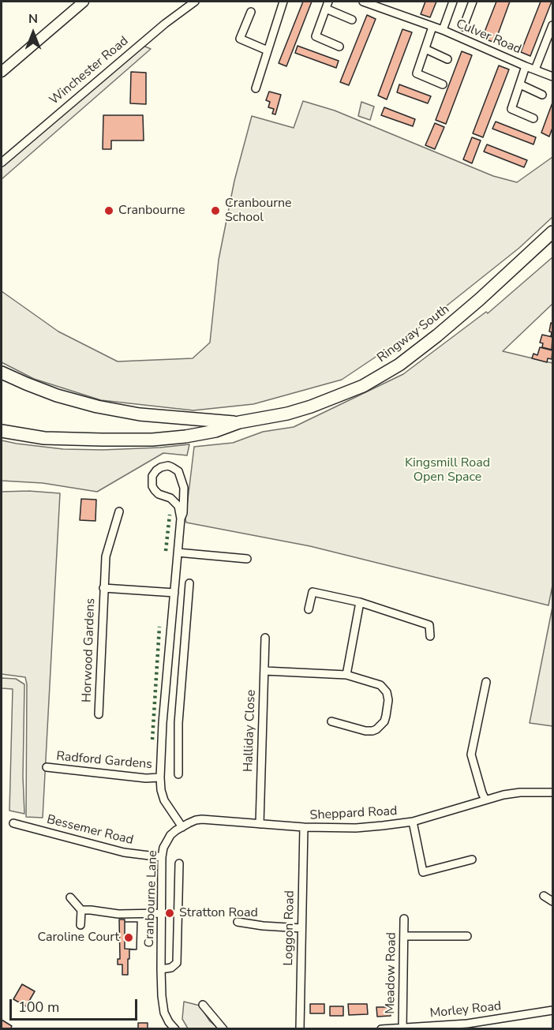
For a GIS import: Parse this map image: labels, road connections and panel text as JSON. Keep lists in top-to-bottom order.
{
  "streets": {
    "main road": ["Ringway South"],
    "street": [
      "Culver Road",
      "Winchester Road",
      "Horwood Gardens",
      "Halliday Close",
      "Radford Gardens",
      "Sheppard Road",
      "Bessemer Road",
      "Cranbourne Lane",
      "Loggon Road",
      "Meadow Road",
      "Morley Road"
    ]
  },
  "crossings": [
    ["Halliday Close", "Sheppard Road"],
    ["Sheppard Road", "Cranbourne Lane"],
    ["Sheppard Road", "Loggon Road"],
    ["Bessemer Road", "Cranbourne Lane"],
    ["Meadow Road", "Morley Road"]
  ],
  "parks": ["Kingsmill Road Open Space"],
  "places": [
    "Cranbourne",
    "Cranbourne School",
    "Stratton Road",
    "Caroline Court"
  ],
  "scale_bar": "100 m",
  "north": "top"
}
